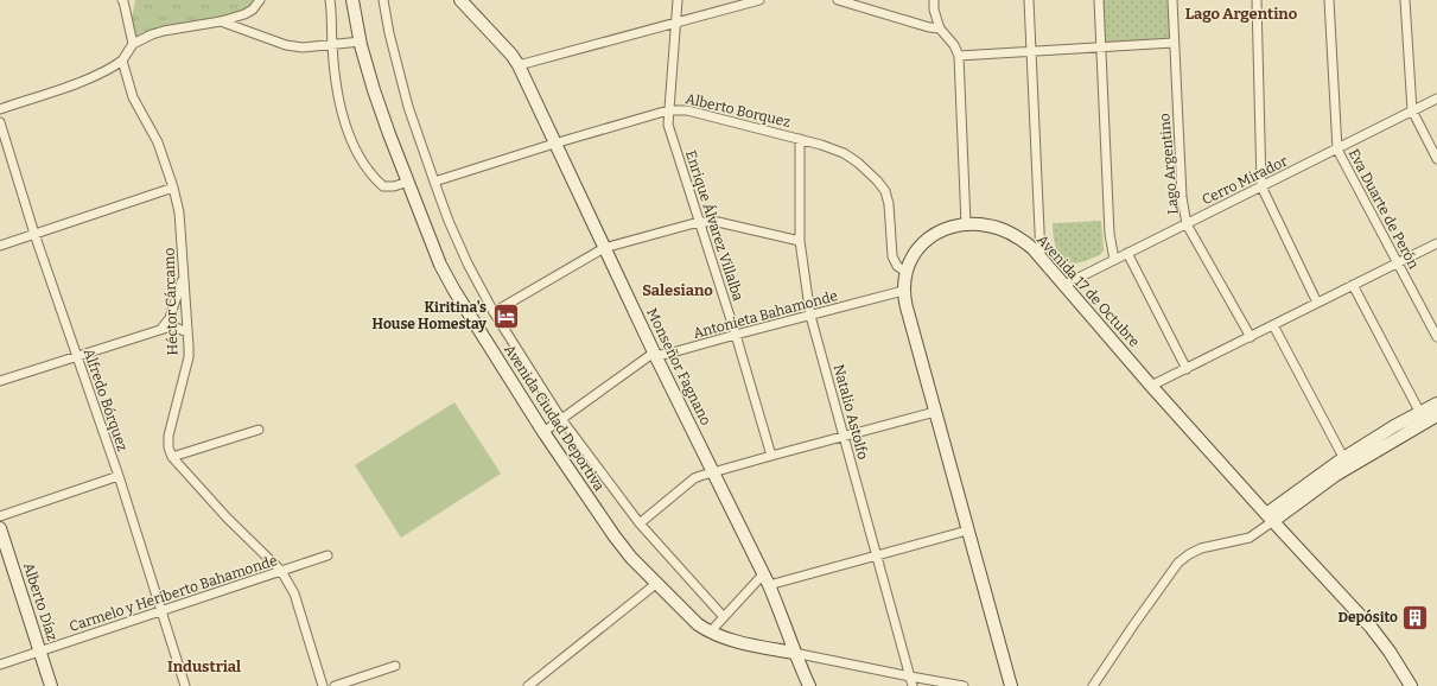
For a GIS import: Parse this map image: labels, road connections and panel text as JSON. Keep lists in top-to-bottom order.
{
  "streets": {
    "street": [
      "Alberto Borquez",
      "Lago Argentino",
      "Cerro Mirador",
      "Eva Duarte de Perón",
      "Enrique Álvarez Villalba",
      "Avenida 17 de Octubre",
      "Héctor Cárcamo",
      "Antonieta Bahamonde",
      "Monseñor Fagnano",
      "Alfredo Bórquez",
      "Natalio Astolfo",
      "Avenida Ciudad Deportiva",
      "Carmelo y Heriberto Bahamonde",
      "Alberto Díaz"
    ]
  },
  "crossings": [
    ["Alberto Borquez", "Enrique Álvarez Villalba"],
    ["Alberto Borquez", "Avenida 17 de Octubre"],
    ["Alberto Borquez", "Monseñor Fagnano"],
    ["Alberto Borquez", "Natalio Astolfo"],
    ["Alberto Borquez", "Avenida Ciudad Deportiva"],
    ["Lago Argentino", "Cerro Mirador"],
    ["Cerro Mirador", "Eva Duarte de Perón"],
    ["Cerro Mirador", "Avenida 17 de Octubre"],
    ["Enrique Álvarez Villalba", "Antonieta Bahamonde"],
    ["Avenida 17 de Octubre", "Antonieta Bahamonde"],
    ["Antonieta Bahamonde", "Monseñor Fagnano"],
    ["Antonieta Bahamonde", "Natalio Astolfo"],
    ["Antonieta Bahamonde", "Avenida Ciudad Deportiva"],
    ["Monseñor Fagnano", "Avenida Ciudad Deportiva"],
    ["Alfredo Bórquez", "Carmelo y Heriberto Bahamonde"],
    ["Carmelo y Heriberto Bahamonde", "Alberto Díaz"]
  ],
  "districts": ["Lago Argentino", "Salesiano", "Industrial"],
  "places": {
    "hotel": ["Kiritina's House Homestay"],
    "building": ["Depósito"]
  }
}
